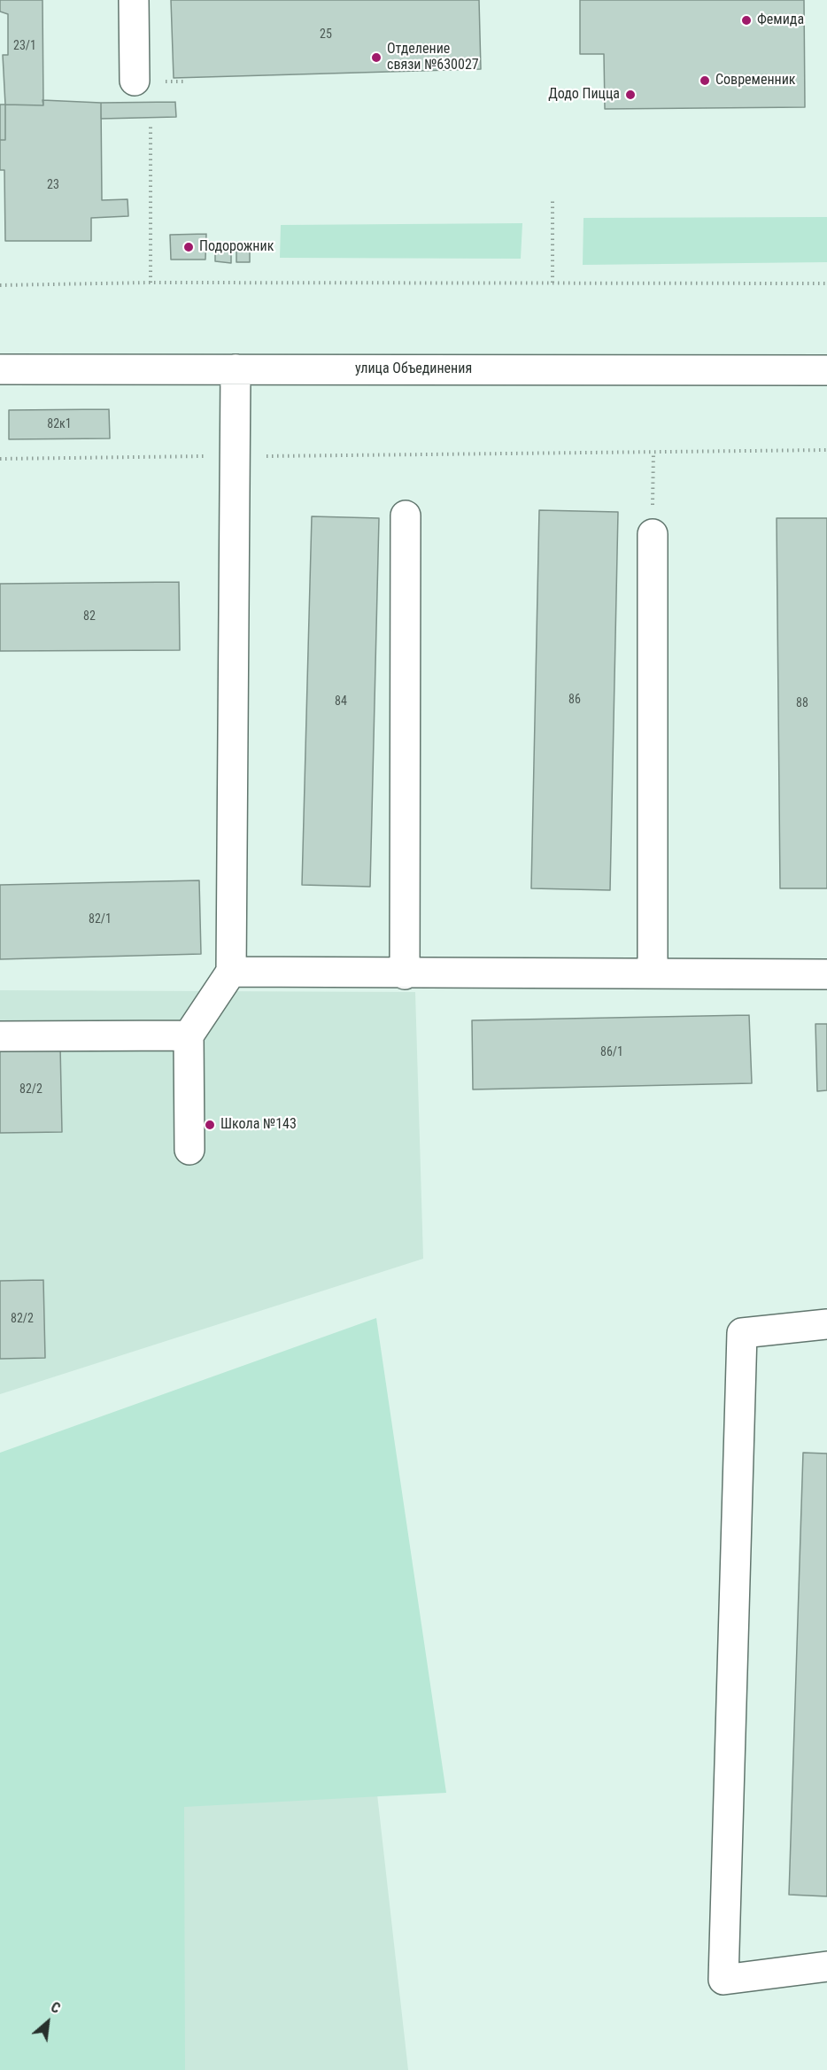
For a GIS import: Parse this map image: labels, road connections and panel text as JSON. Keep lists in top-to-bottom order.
{
  "streets": {
    "street": ["улица Объединения"]
  },
  "places": [
    "Фемида",
    "Отделение связи №630027",
    "Современник",
    "Додо Пицца",
    "Подорожник",
    "Школа №143"
  ],
  "house_numbers": [
    "25",
    "23/1",
    "23",
    "82к1",
    "82",
    "86",
    "84",
    "88",
    "82/1",
    "86/1",
    "82/2",
    "82/2"
  ],
  "north": "top right"
}
